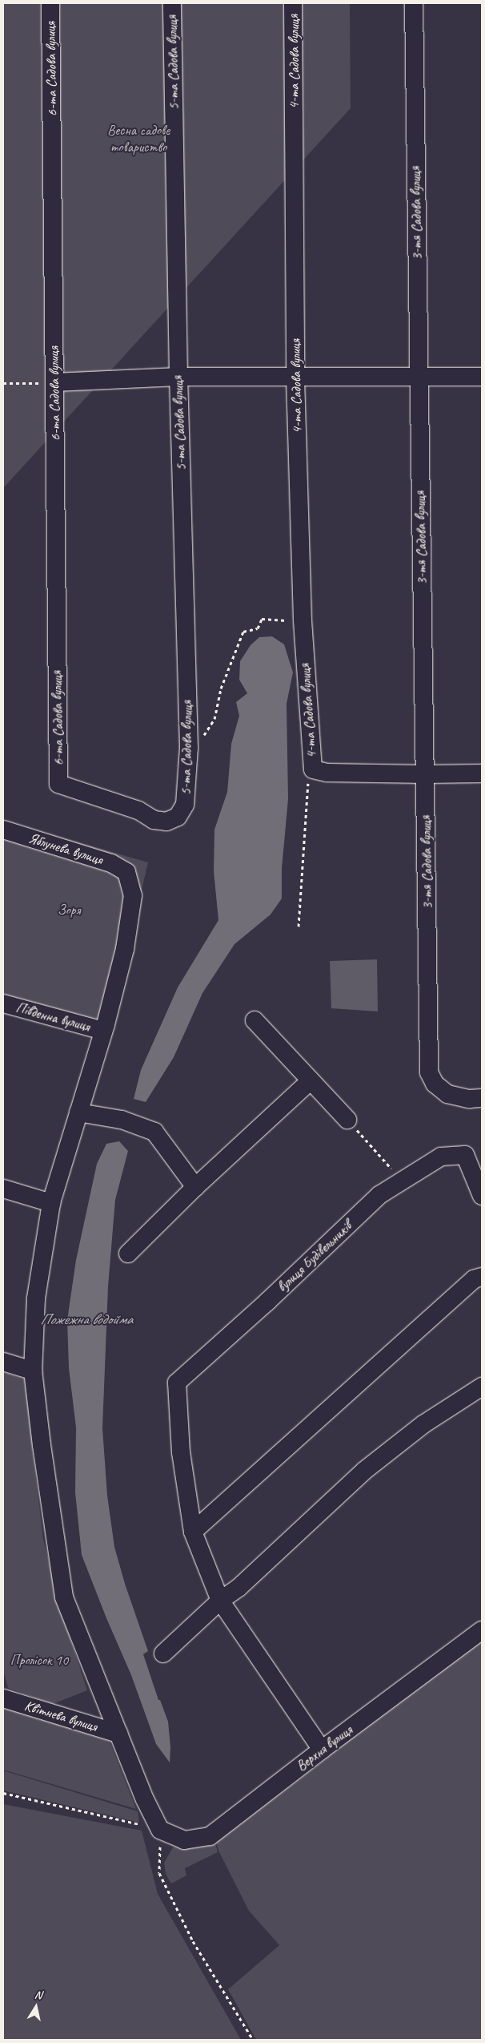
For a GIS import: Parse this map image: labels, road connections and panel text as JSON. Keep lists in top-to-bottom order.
{
  "streets": {
    "street": [
      "4-та Садова вулиця",
      "5-та Садова вулиця",
      "6-та Садова вулиця",
      "3-тя Садова вулиця",
      "Яблунева вулиця",
      "Південна вулиця",
      "вулиця Будівельників",
      "Квітнева вулиця",
      "Верхня вулиця"
    ]
  },
  "crossings": [
    ["5-та Садова вулиця", "6-та Садова вулиця"],
    ["Яблунева вулиця", "Південна вулиця"]
  ],
  "water": ["Пожежна водойма"],
  "parks": ["Весна садове товариство", "Зоря", "Пролісок 10"],
  "north": "top"
}
